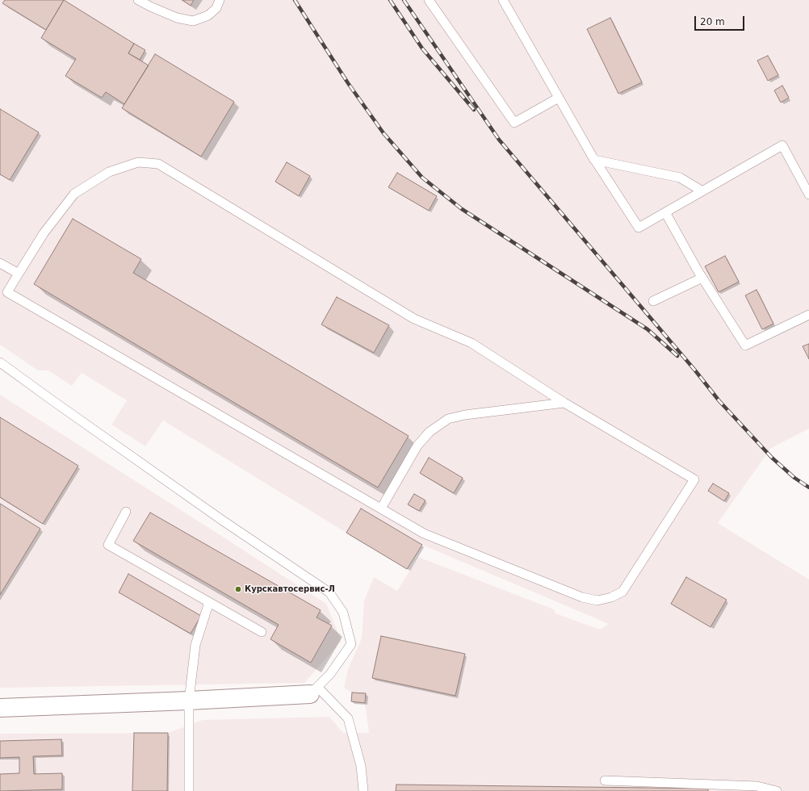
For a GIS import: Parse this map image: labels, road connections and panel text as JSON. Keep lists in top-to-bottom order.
{
  "places": ["Курскавтосервис-Л"],
  "scale_bar": "20 m"
}
